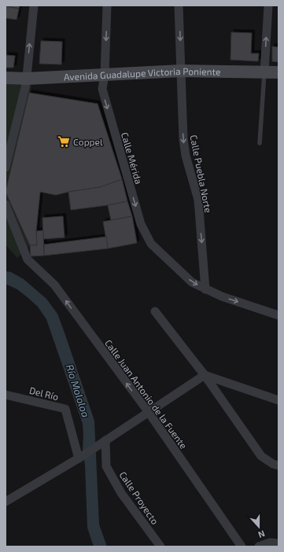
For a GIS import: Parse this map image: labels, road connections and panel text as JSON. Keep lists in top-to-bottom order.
{
  "streets": {
    "main road": ["Avenida Guadalupe Victoria Poniente"],
    "street": [
      "Calle Mérida",
      "Calle Puebla Norte",
      "Del Río",
      "Calle Juan Antonio de la Fuente",
      "Calle Proyecto"
    ]
  },
  "crossings": [
    ["Avenida Guadalupe Victoria Poniente", "Calle Mérida"],
    ["Avenida Guadalupe Victoria Poniente", "Calle Puebla Norte"],
    ["Calle Mérida", "Calle Puebla Norte"]
  ],
  "one_way": ["Calle Mérida", "Calle Puebla Norte"],
  "water": ["Río Mololoa"],
  "places": {
    "supermarket": ["Coppel"]
  },
  "north": "bottom"
}
